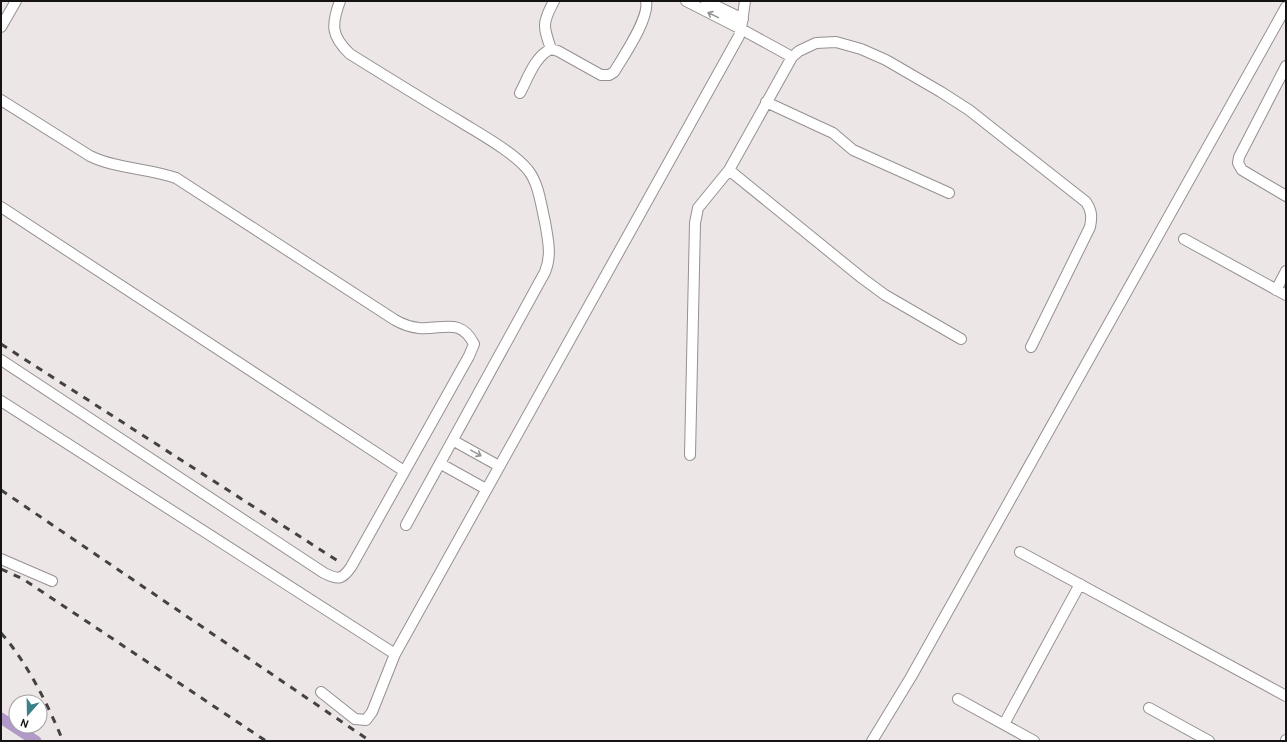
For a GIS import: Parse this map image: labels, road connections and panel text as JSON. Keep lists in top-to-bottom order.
{
  "north": "bottom"
}
